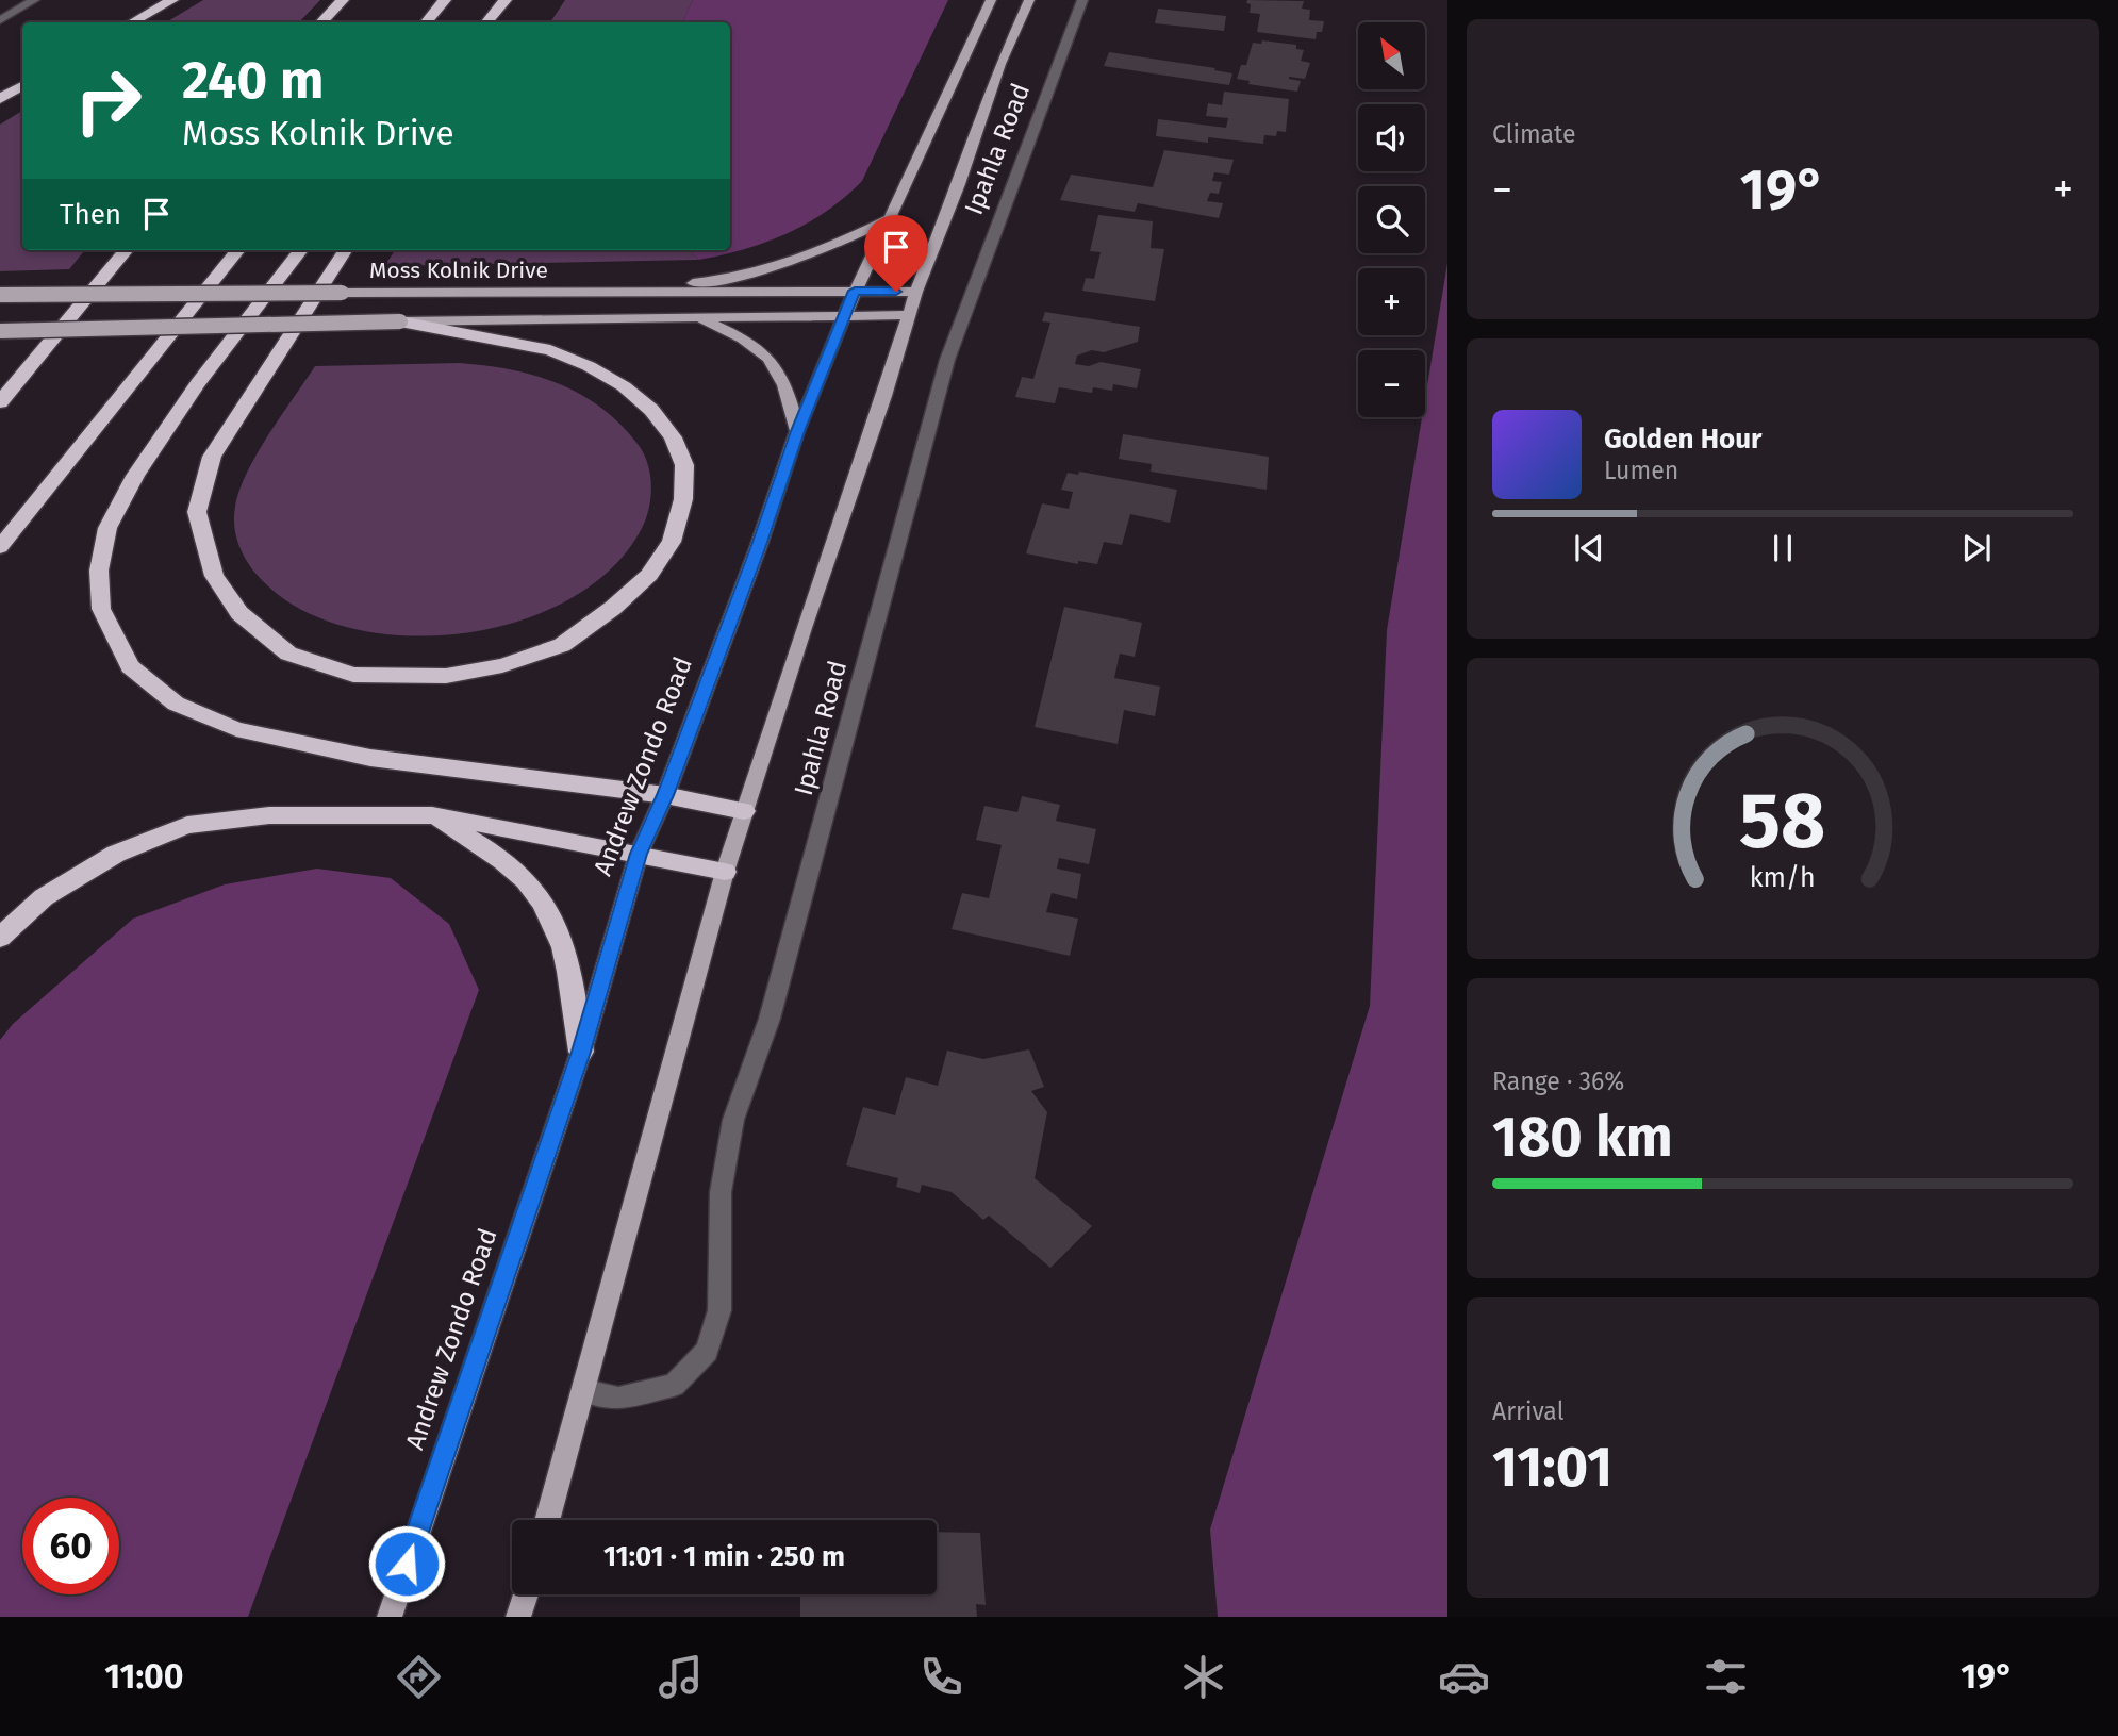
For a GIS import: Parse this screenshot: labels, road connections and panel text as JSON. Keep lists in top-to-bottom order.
{
  "streets": {
    "main road": ["Moss Kolnik Drive", "Andrew Zondo Road"],
    "street": ["Ipahla Road"]
  },
  "crossings": [
    ["Moss Kolnik Drive", "Andrew Zondo Road"]
  ],
  "north": "top left",
  "page": {
    "tile": [
      "Climate",
      ["Range · 36%", "180 km"],
      ["Arrival", "11:01"]
    ],
    "map_buttons": ["+", "−"],
    "turn": ["240 m", "Moss Kolnik Drive"],
    "heat": ["−", "19°", "+"],
    "then": "Then",
    "song": ["Golden Hour", "Lumen"],
    "limit": "60",
    "trip": "11:01 · 1 min · 250 m",
    "tabs": ["11:00", "19°"],
    "gauge": ["58", "km/h"]
  }
}
